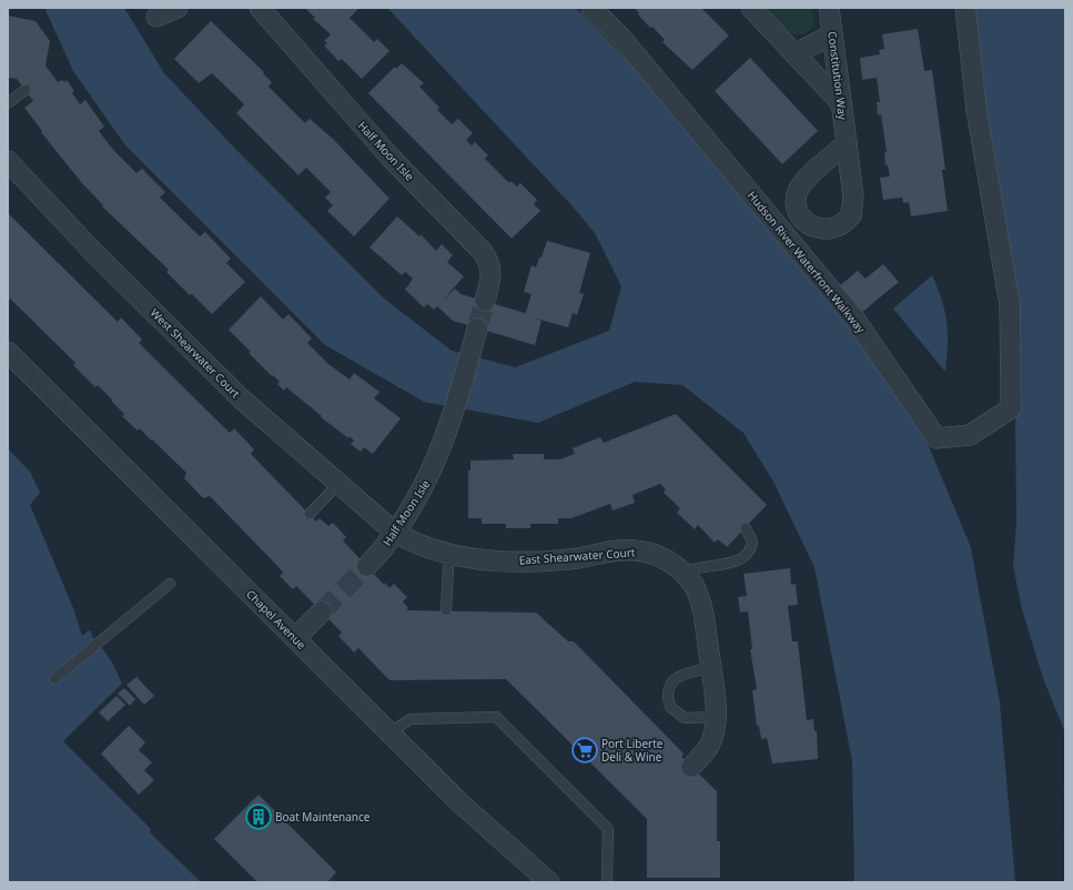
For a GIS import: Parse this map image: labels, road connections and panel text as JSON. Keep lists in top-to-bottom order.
{
  "streets": {
    "street": [
      "Constitution Way",
      "Half Moon Isle",
      "Hudson River Waterfront Walkway",
      "West Shearwater Court",
      "East Shearwater Court",
      "Chapel Avenue"
    ]
  },
  "crossings": [
    ["Half Moon Isle", "West Shearwater Court"],
    ["Half Moon Isle", "East Shearwater Court"],
    ["West Shearwater Court", "East Shearwater Court"]
  ],
  "places": {
    "supermarket": ["Port Liberte Deli & Wine"],
    "building": ["Boat Maintenance"]
  }
}
